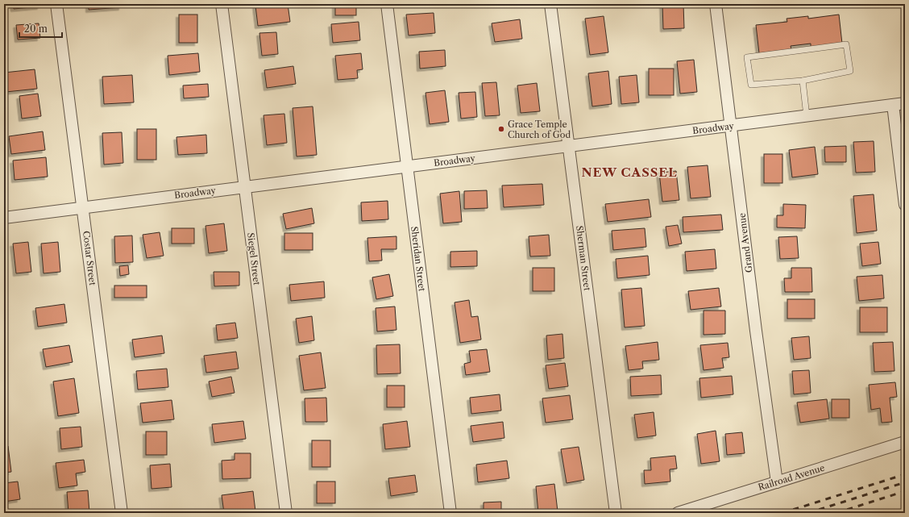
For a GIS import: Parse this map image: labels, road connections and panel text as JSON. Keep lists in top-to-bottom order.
{
  "streets": {
    "street": [
      "Broadway",
      "Grand Avenue",
      "Costar Street",
      "Sherman Street",
      "Siegel Street",
      "Sheridan Street",
      "Railroad Avenue"
    ]
  },
  "crossings": [
    ["Broadway", "Grand Avenue"],
    ["Broadway", "Costar Street"],
    ["Broadway", "Sherman Street"],
    ["Broadway", "Siegel Street"],
    ["Broadway", "Sheridan Street"],
    ["Grand Avenue", "Railroad Avenue"]
  ],
  "districts": ["NEW CASSEL"],
  "places": ["Grace Temple Church of God"],
  "scale_bar": "20 m"
}
